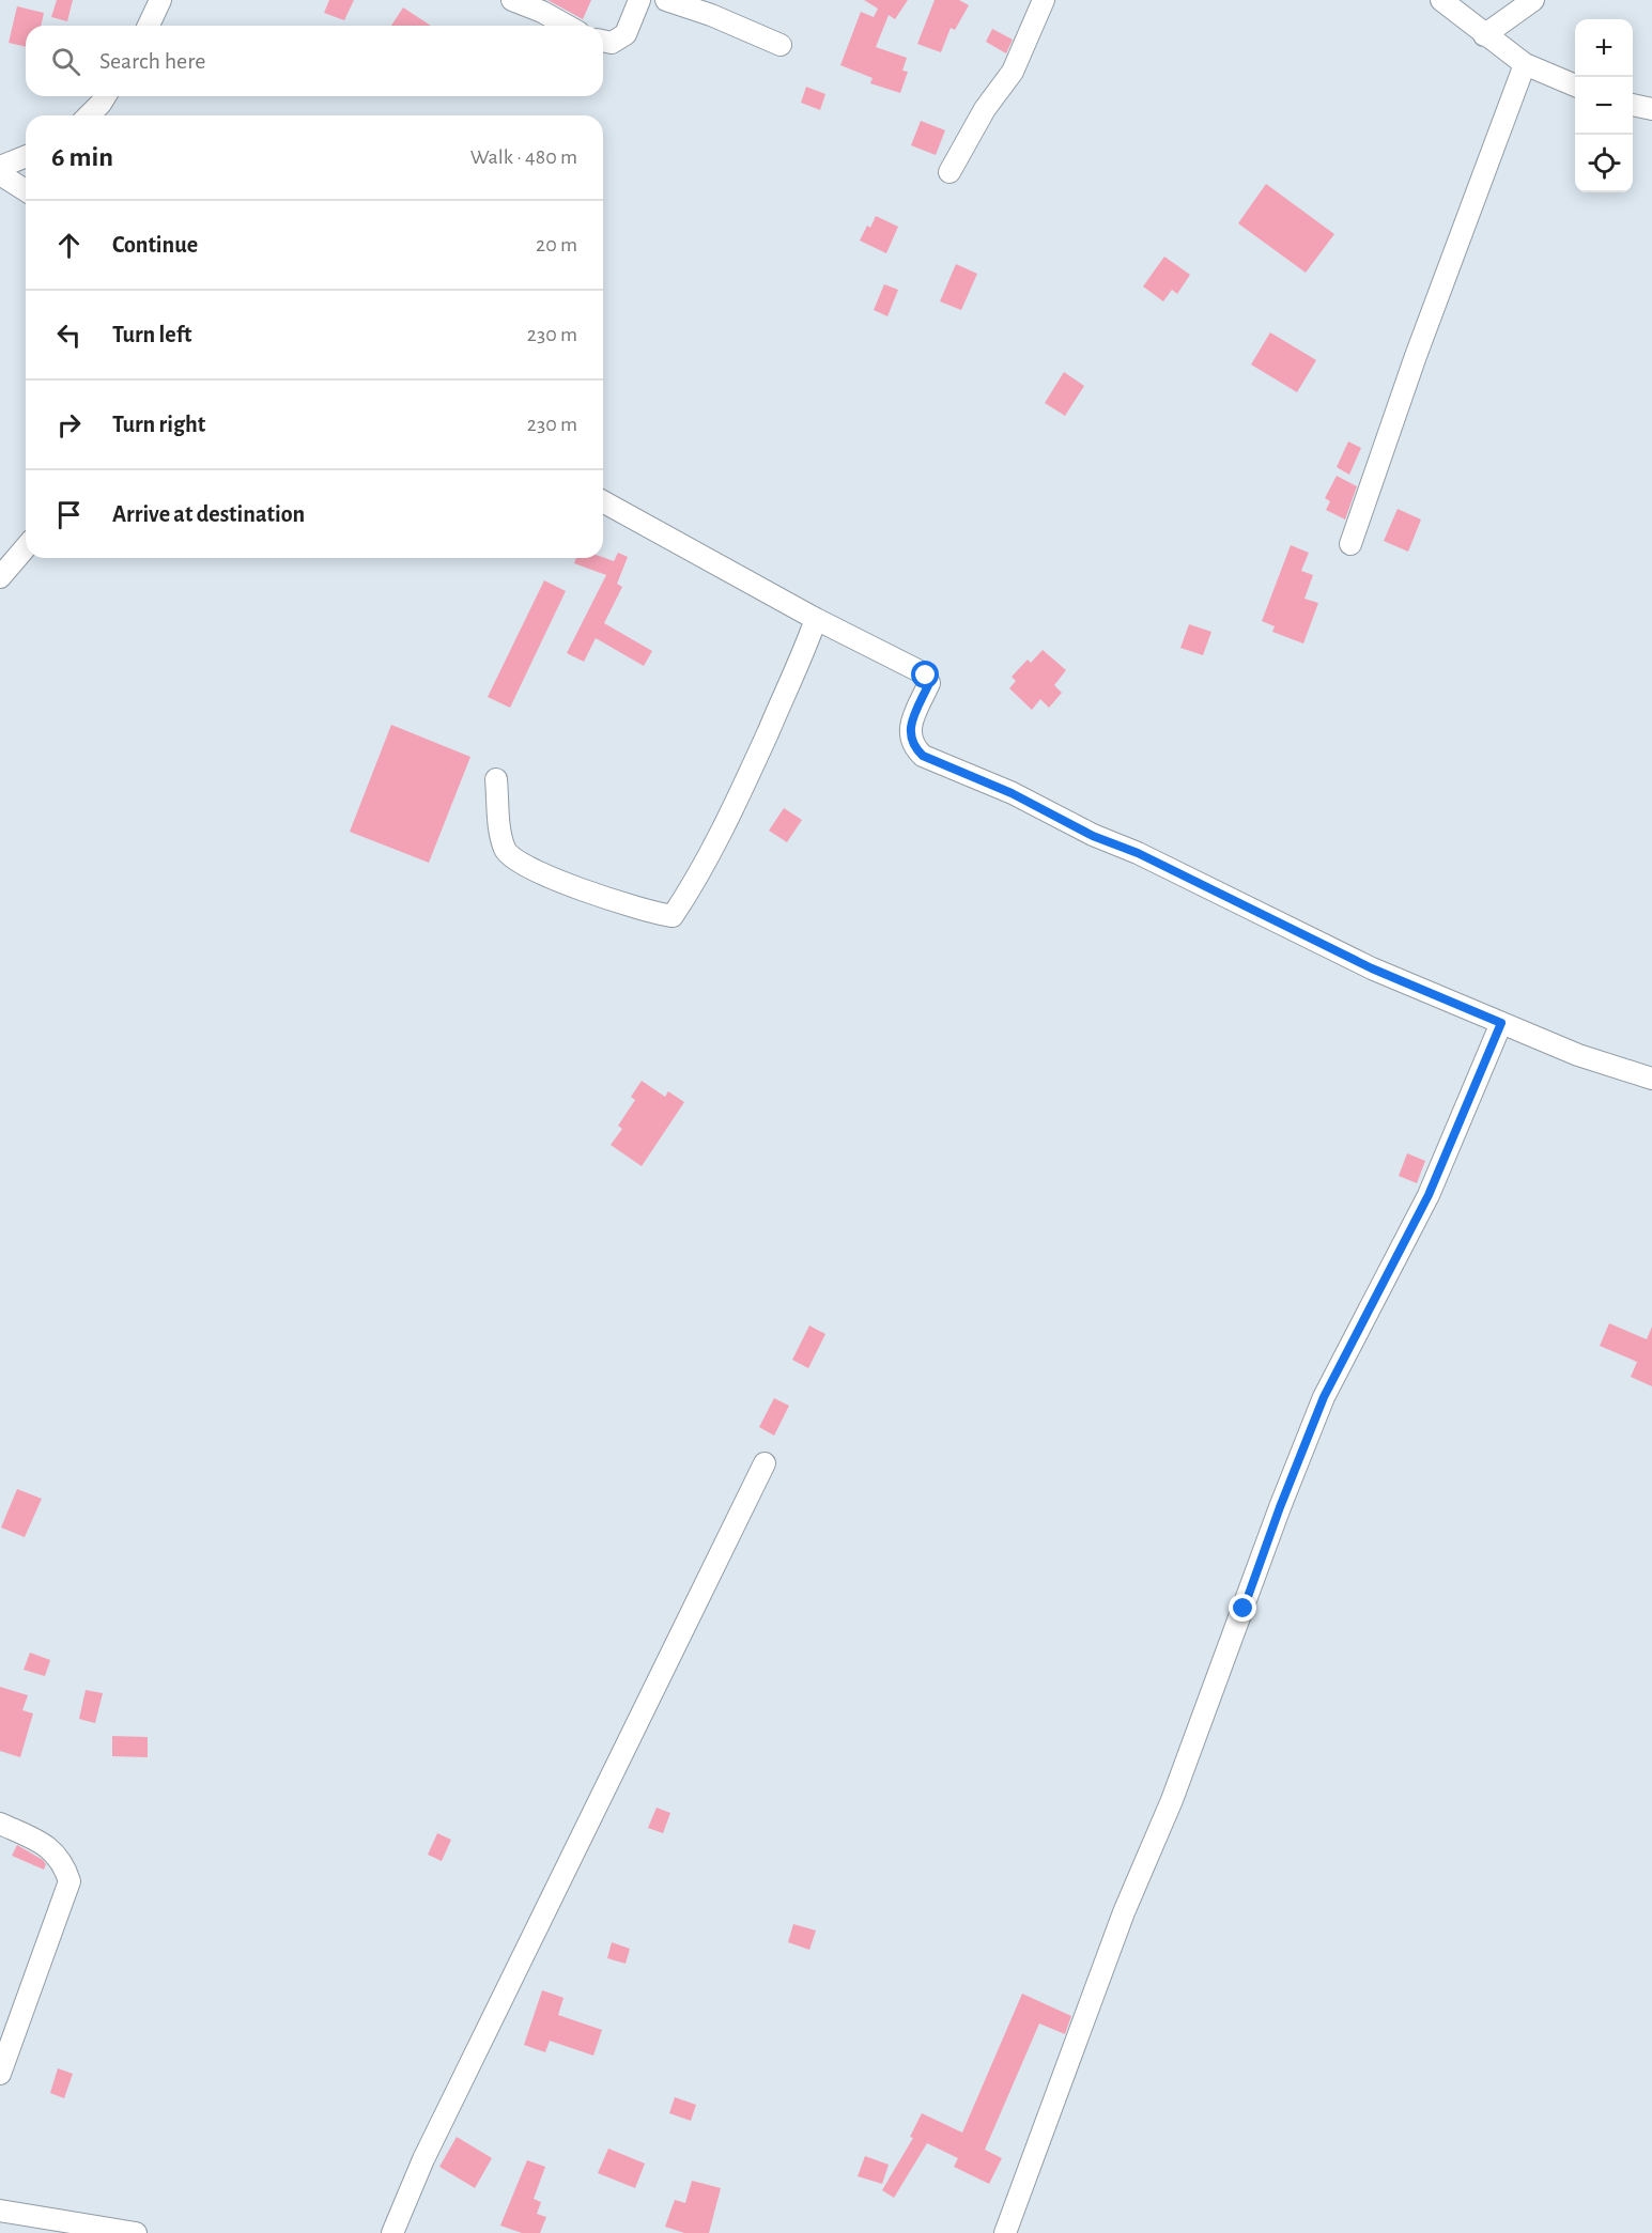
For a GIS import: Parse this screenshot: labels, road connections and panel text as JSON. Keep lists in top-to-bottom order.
{
  "page": {
    "map_buttons": ["+", "−"],
    "search": "Search here",
    "heading": ["6 min", "Walk · 480 m"],
    "list": [
      ["Continue", "20 m"],
      ["Turn left", "230 m"],
      ["Turn right", "230 m"],
      "Arrive at destination"
    ]
  }
}
